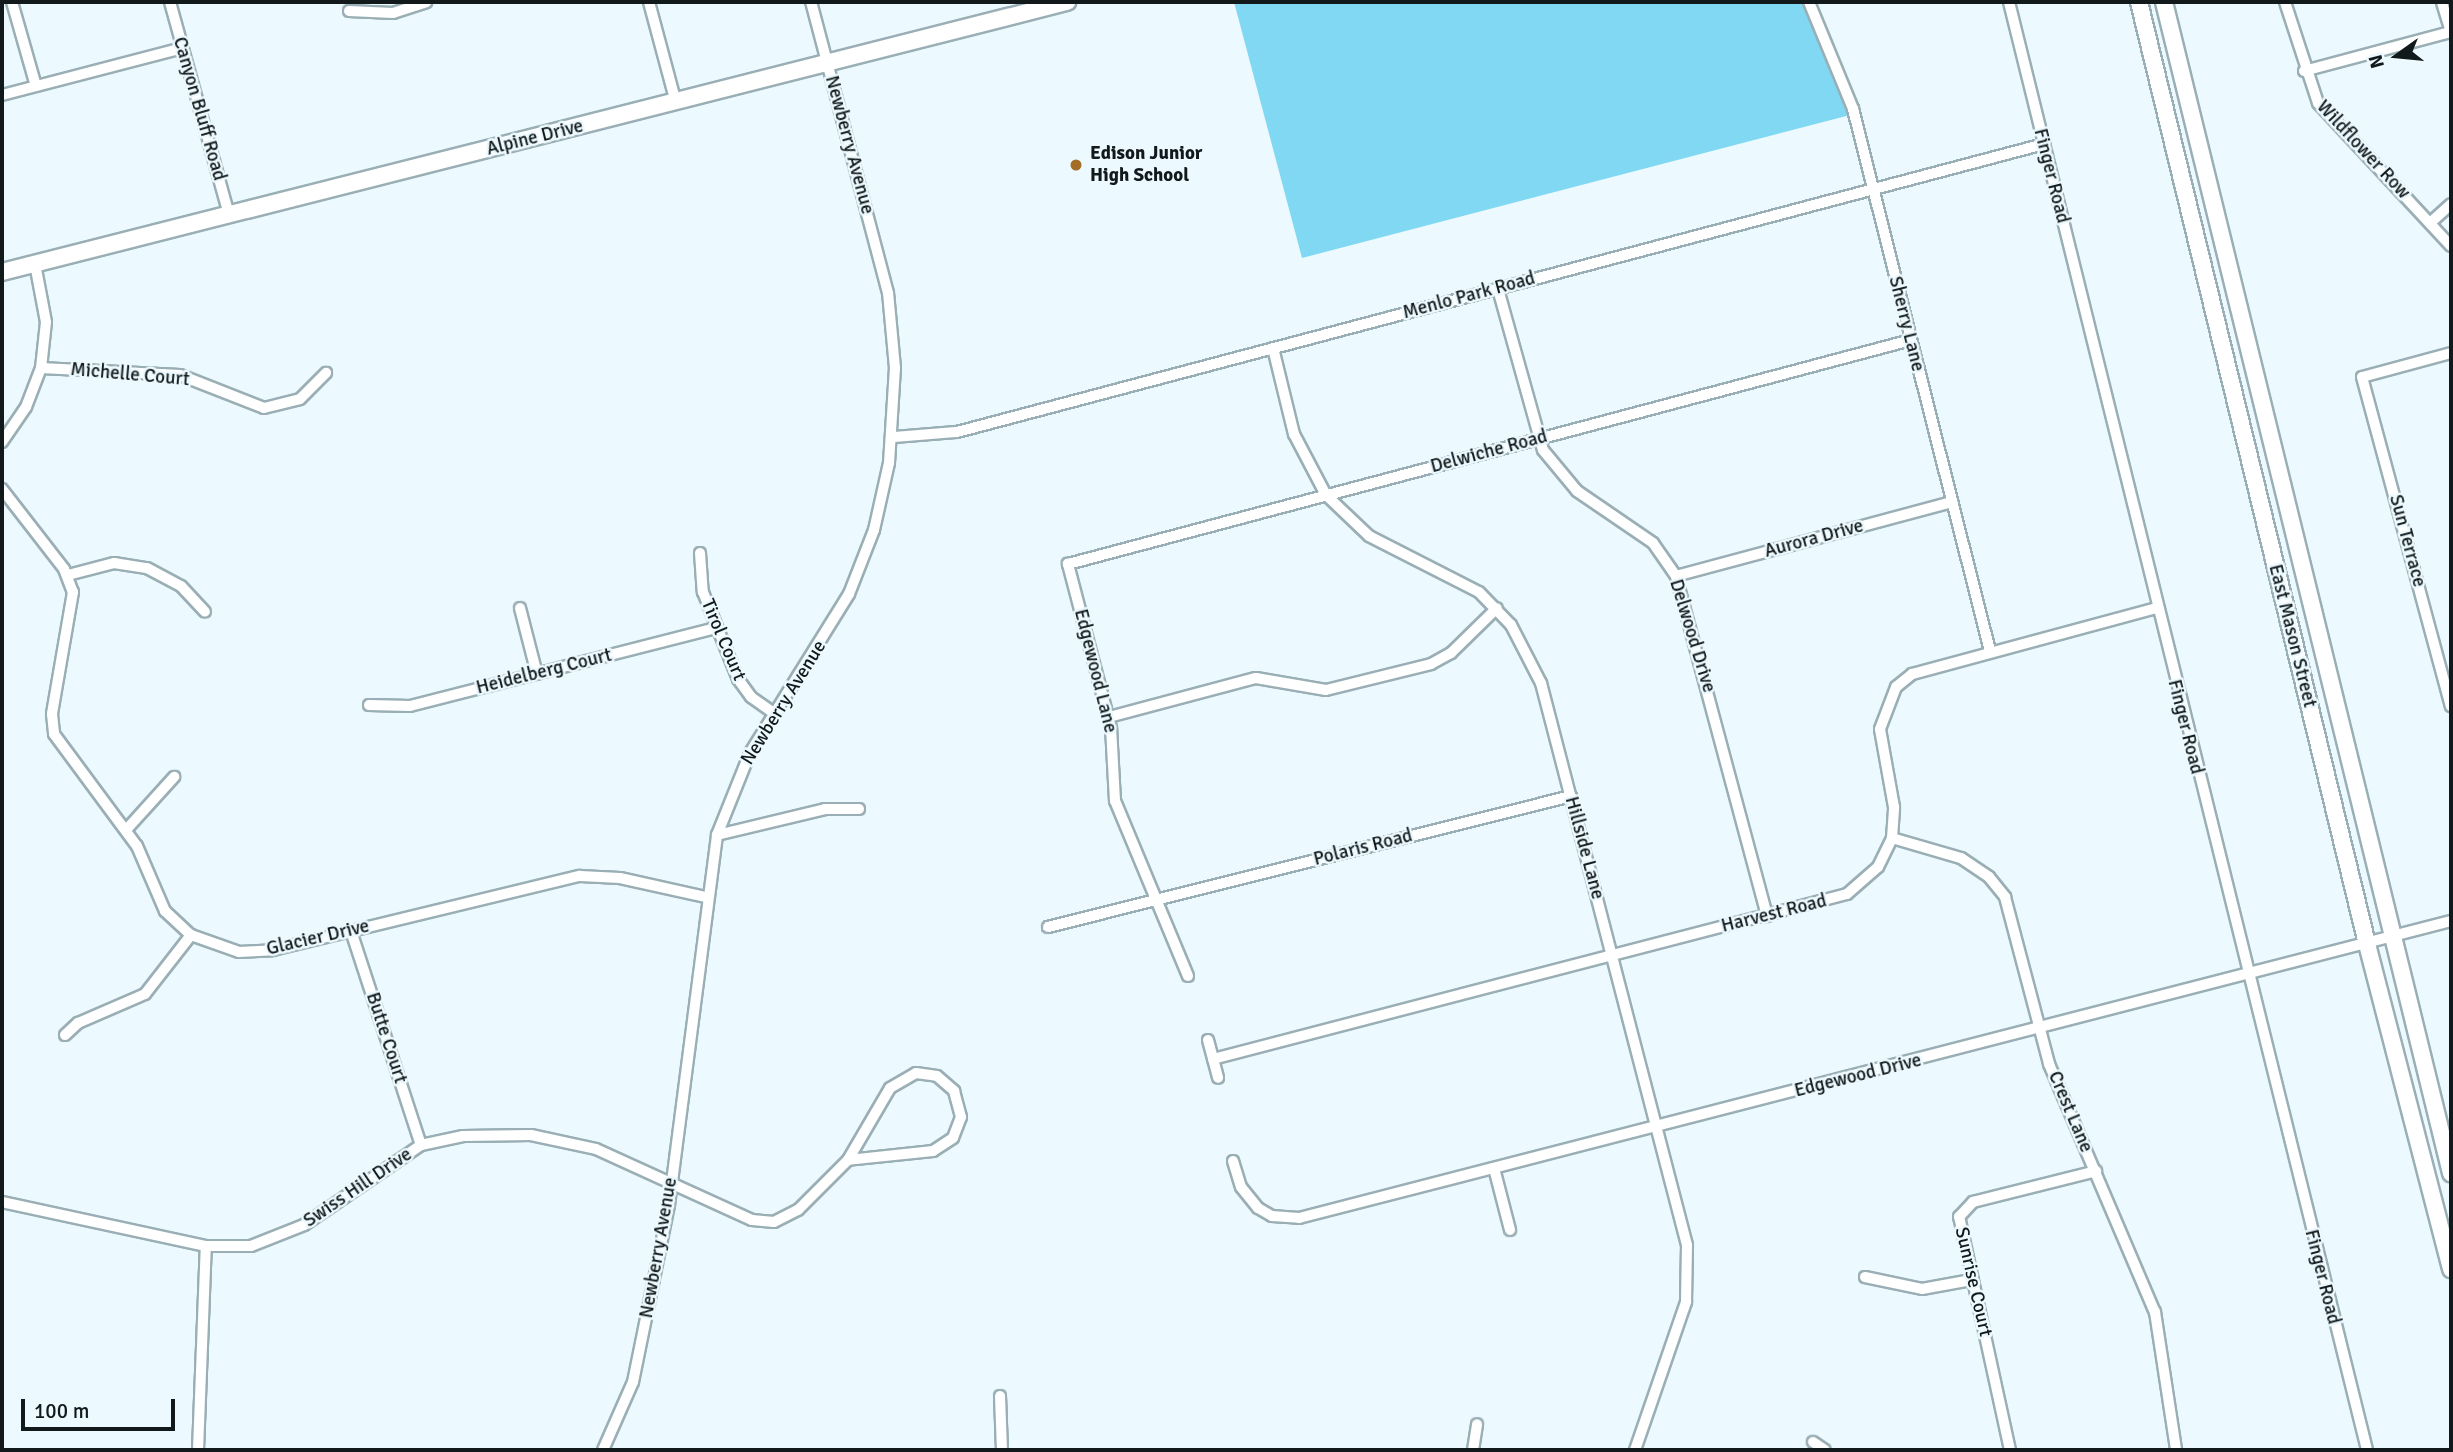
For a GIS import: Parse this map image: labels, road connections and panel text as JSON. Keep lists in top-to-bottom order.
{
  "streets": {
    "main road": ["Alpine Drive", "East Mason Street"],
    "street": [
      "Canyon Bluff Road",
      "Newberry Avenue",
      "Wildflower Row",
      "Finger Road",
      "Menlo Park Road",
      "Sherry Lane",
      "Michelle Court",
      "Delwiche Road",
      "Aurora Drive",
      "Sun Terrace",
      "Delwood Drive",
      "Tirol Court",
      "Edgewood Lane",
      "Heidelberg Court",
      "Polaris Road",
      "Hillside Lane",
      "Harvest Road",
      "Glacier Drive",
      "Butte Court",
      "Edgewood Drive",
      "Crest Lane",
      "Swiss Hill Drive",
      "Sunrise Court"
    ]
  },
  "crossings": [
    ["Canyon Bluff Road", "Alpine Drive"],
    ["Alpine Drive", "Newberry Avenue"],
    ["Newberry Avenue", "Menlo Park Road"],
    ["Newberry Avenue", "Tirol Court"],
    ["Newberry Avenue", "Glacier Drive"],
    ["Newberry Avenue", "Swiss Hill Drive"],
    ["Finger Road", "Menlo Park Road"],
    ["Finger Road", "Harvest Road"],
    ["Finger Road", "Edgewood Drive"],
    ["Menlo Park Road", "Sherry Lane"],
    ["Menlo Park Road", "Delwood Drive"],
    ["Menlo Park Road", "Hillside Lane"],
    ["Sherry Lane", "Delwiche Road"],
    ["Sherry Lane", "Aurora Drive"],
    ["Sherry Lane", "Harvest Road"],
    ["Delwiche Road", "Delwood Drive"],
    ["Delwiche Road", "Edgewood Lane"],
    ["Delwiche Road", "Hillside Lane"],
    ["Aurora Drive", "Delwood Drive"],
    ["Delwood Drive", "Harvest Road"],
    ["East Mason Street", "Edgewood Drive"],
    ["Tirol Court", "Heidelberg Court"],
    ["Edgewood Lane", "Polaris Road"],
    ["Polaris Road", "Hillside Lane"],
    ["Hillside Lane", "Harvest Road"],
    ["Hillside Lane", "Edgewood Drive"],
    ["Harvest Road", "Crest Lane"],
    ["Glacier Drive", "Butte Court"],
    ["Butte Court", "Swiss Hill Drive"],
    ["Edgewood Drive", "Crest Lane"],
    ["Crest Lane", "Sunrise Court"]
  ],
  "places": ["Edison Junior High School"],
  "scale_bar": "100 m",
  "north": "left"
}
